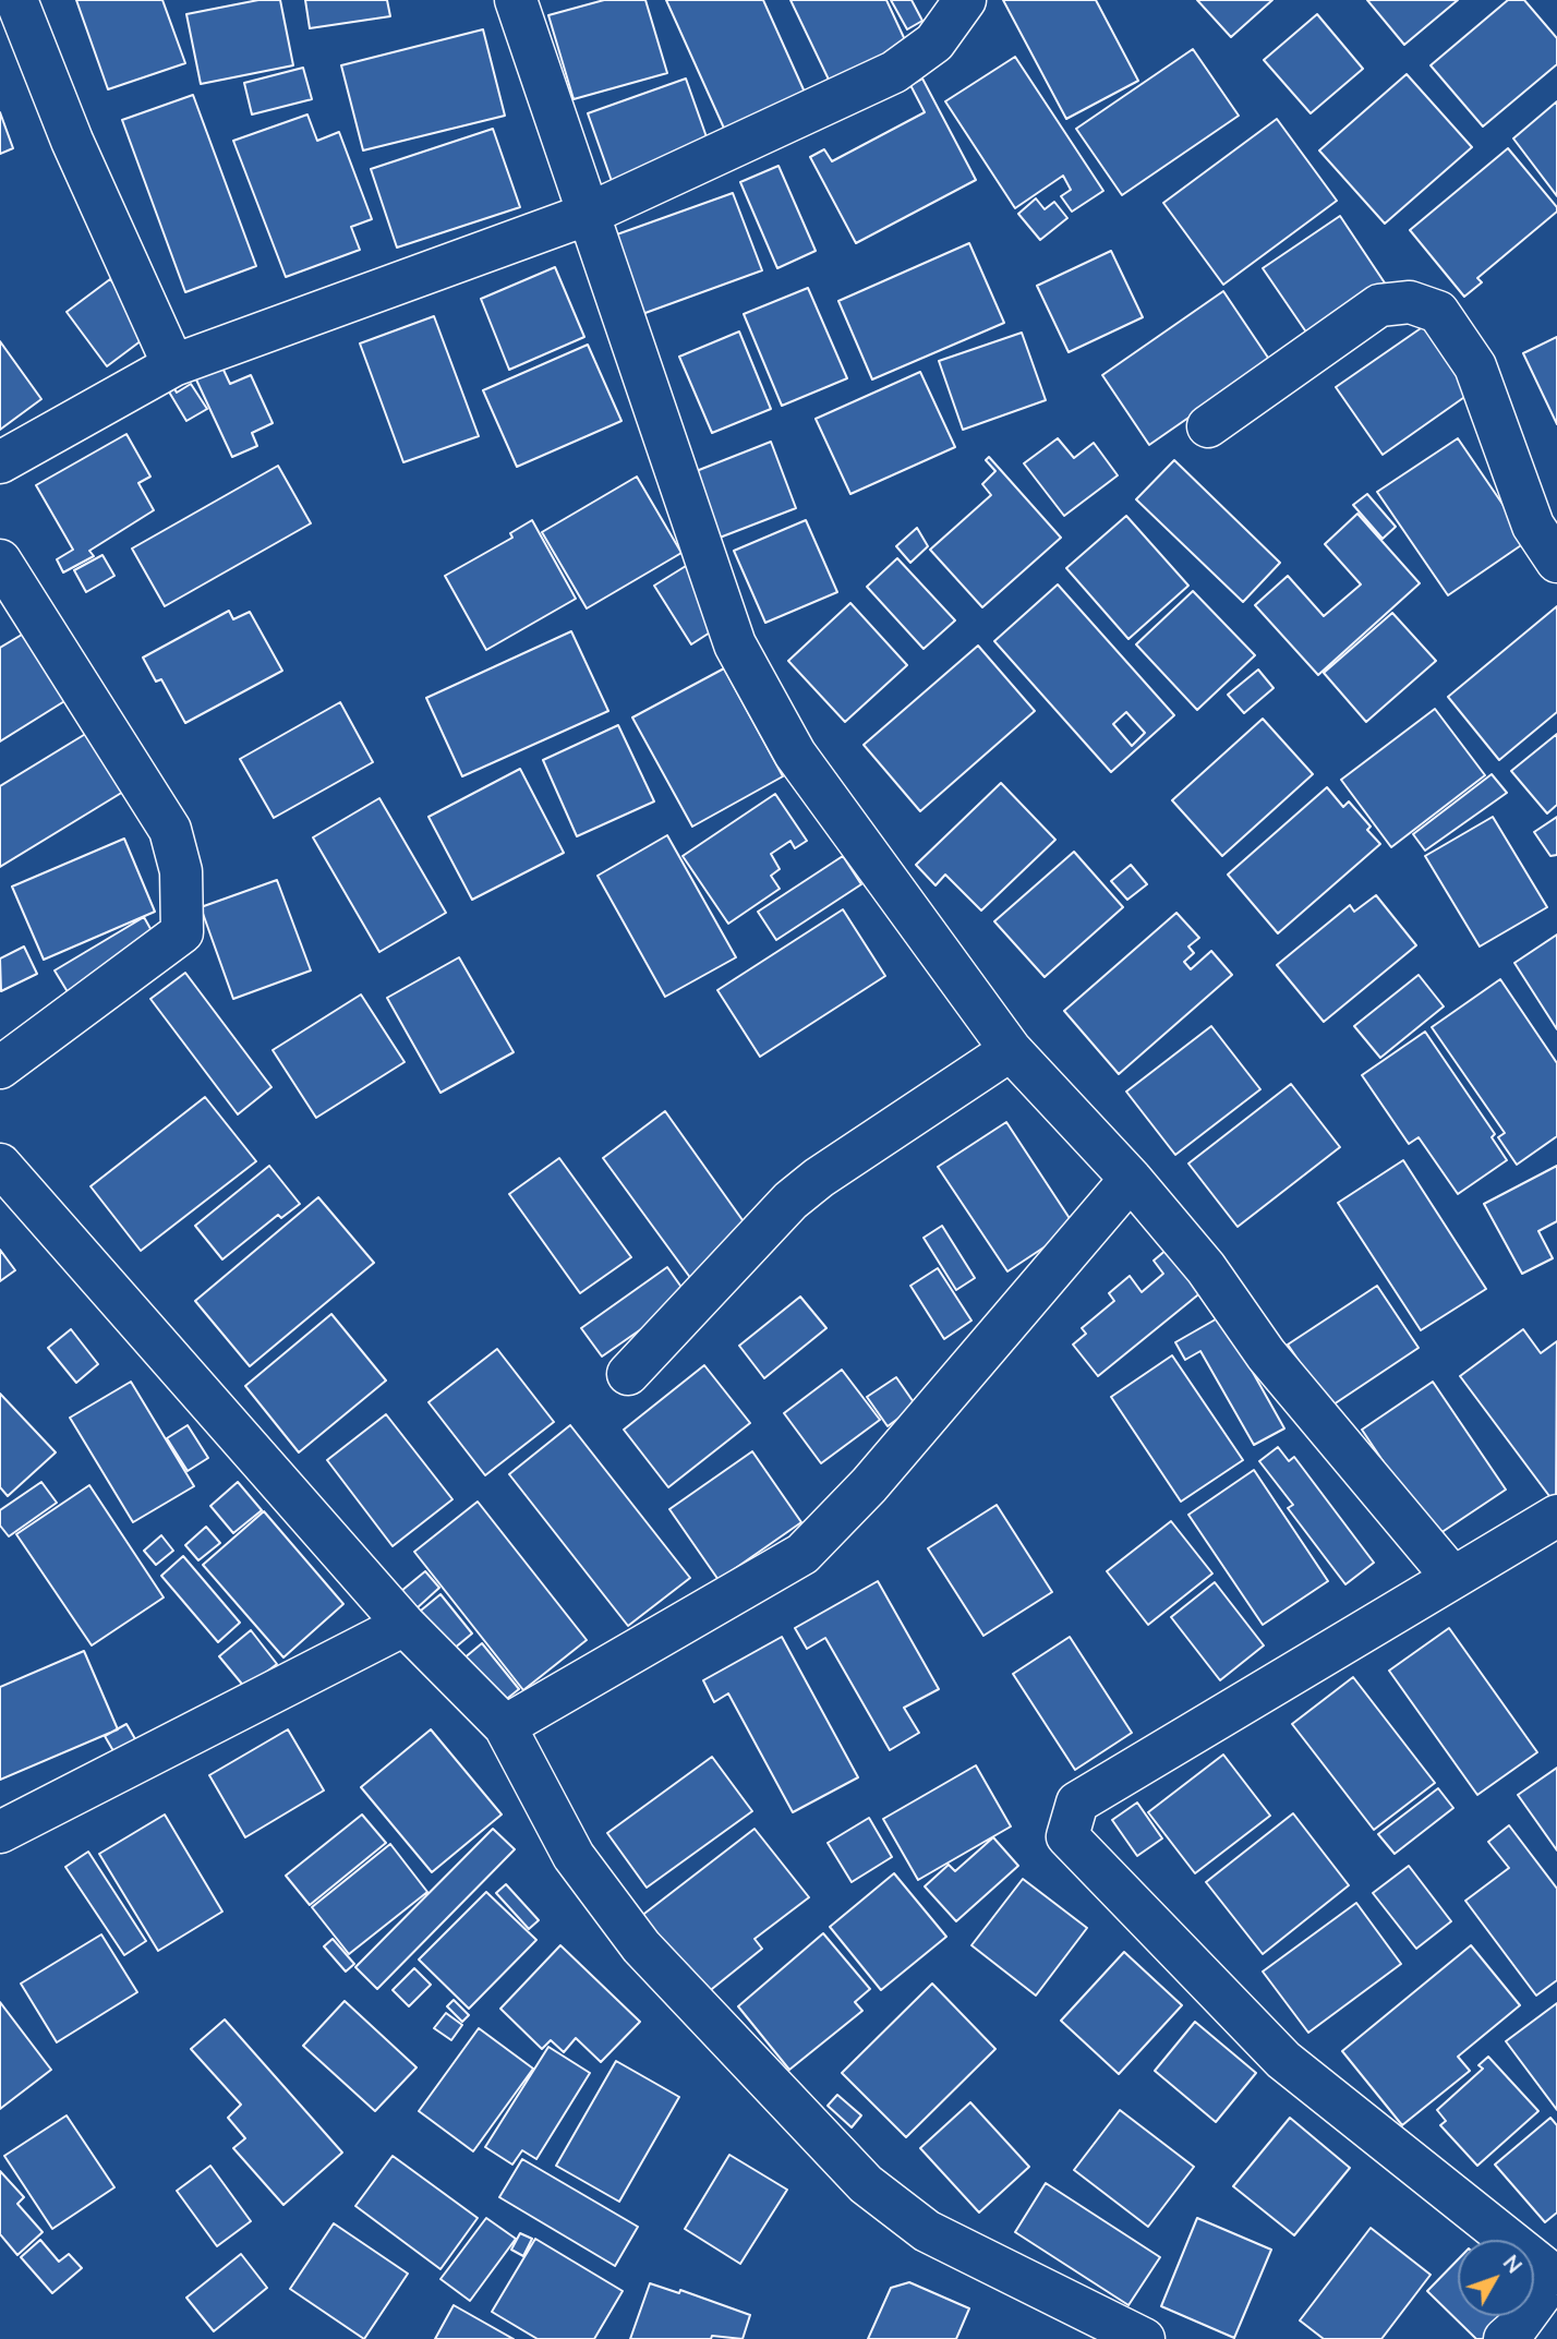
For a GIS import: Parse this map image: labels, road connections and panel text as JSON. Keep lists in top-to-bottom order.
{
  "north": "top right"
}
